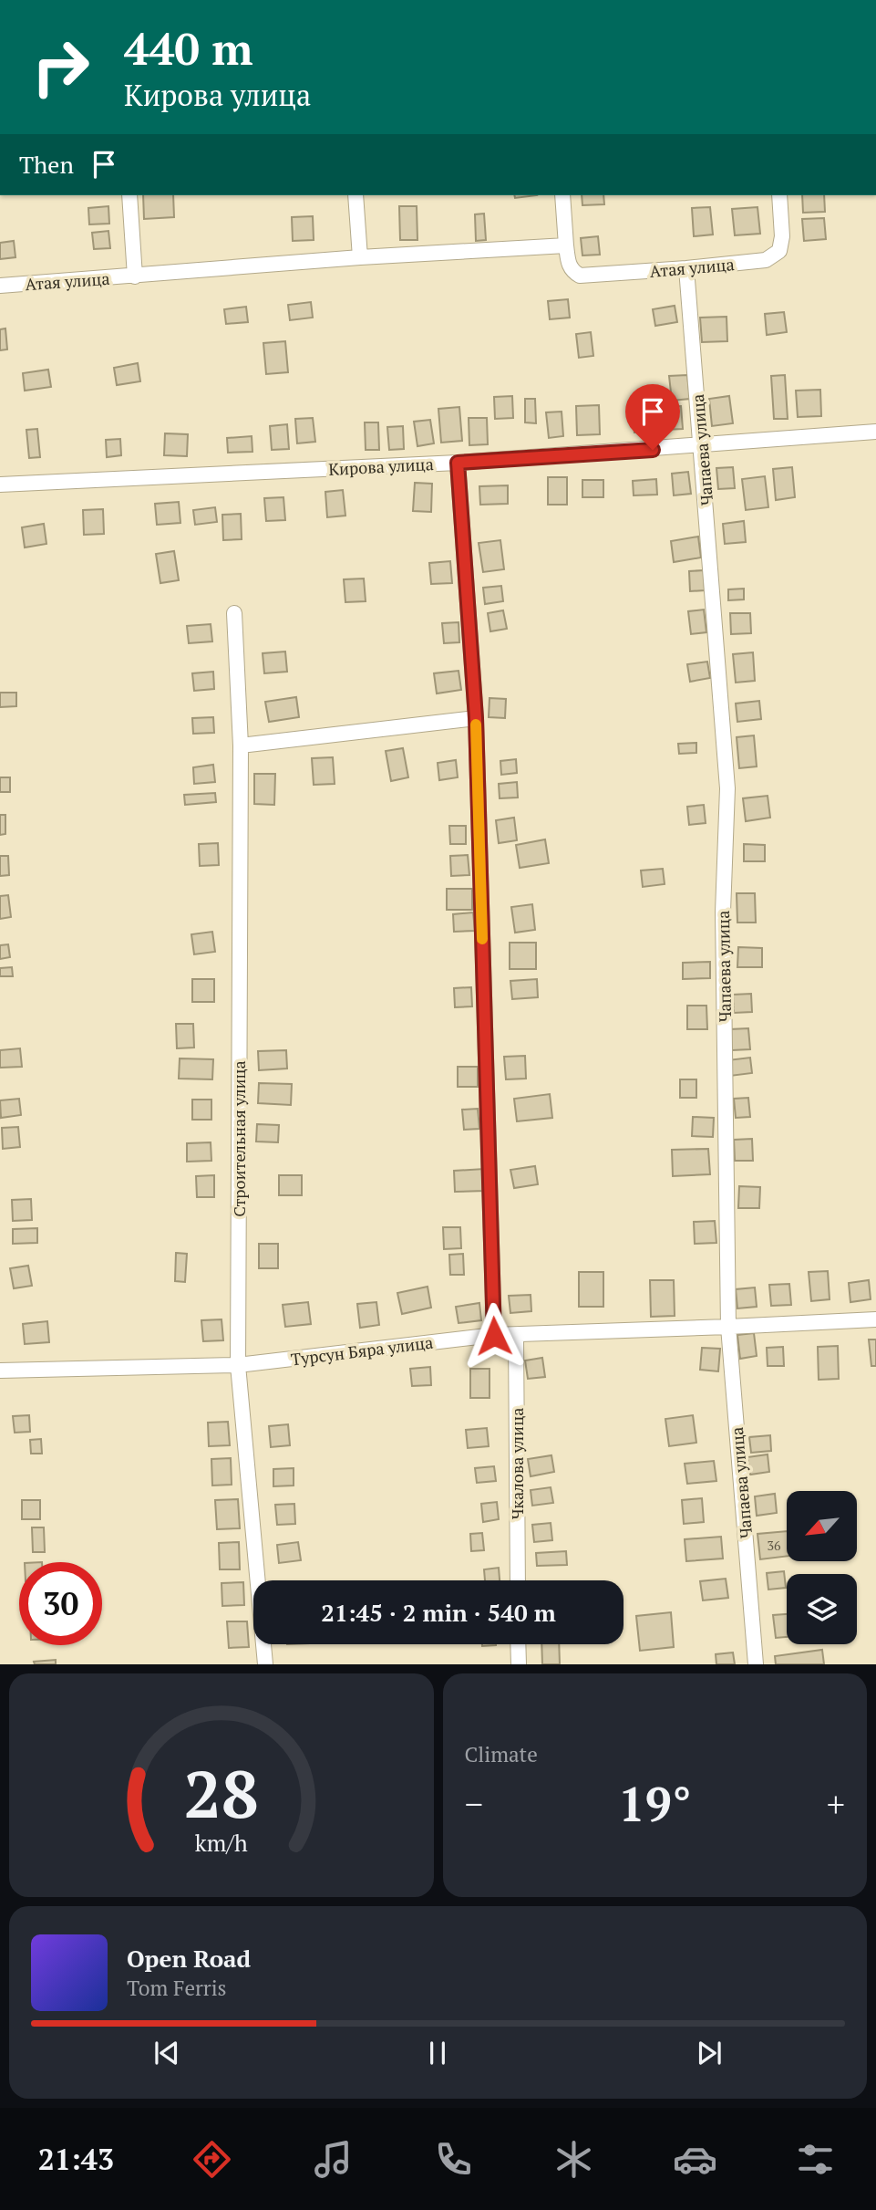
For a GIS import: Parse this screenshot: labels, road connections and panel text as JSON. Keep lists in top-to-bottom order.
{
  "streets": {
    "street": [
      "Атая улица",
      "Чапаева улица",
      "Кирова улица",
      "Строительная улица",
      "Турсун Бяра улица",
      "Чкалова улица"
    ]
  },
  "crossings": [
    ["Атая улица", "Чапаева улица"],
    ["Чапаева улица", "Кирова улица"],
    ["Чапаева улица", "Турсун Бяра улица"],
    ["Строительная улица", "Турсун Бяра улица"],
    ["Турсун Бяра улица", "Чкалова улица"]
  ],
  "house_numbers": ["36"],
  "north": "bottom left",
  "page": {
    "turn": ["440 m", "Кирова улица"],
    "then": "Then",
    "limit": "30",
    "trip": "21:45 · 2 min · 540 m",
    "tile": "Climate",
    "heat": ["−", "19°", "+"],
    "song": ["Open Road", "Tom Ferris"],
    "tabs": "21:43",
    "gauge": ["28", "km/h"]
  }
}
